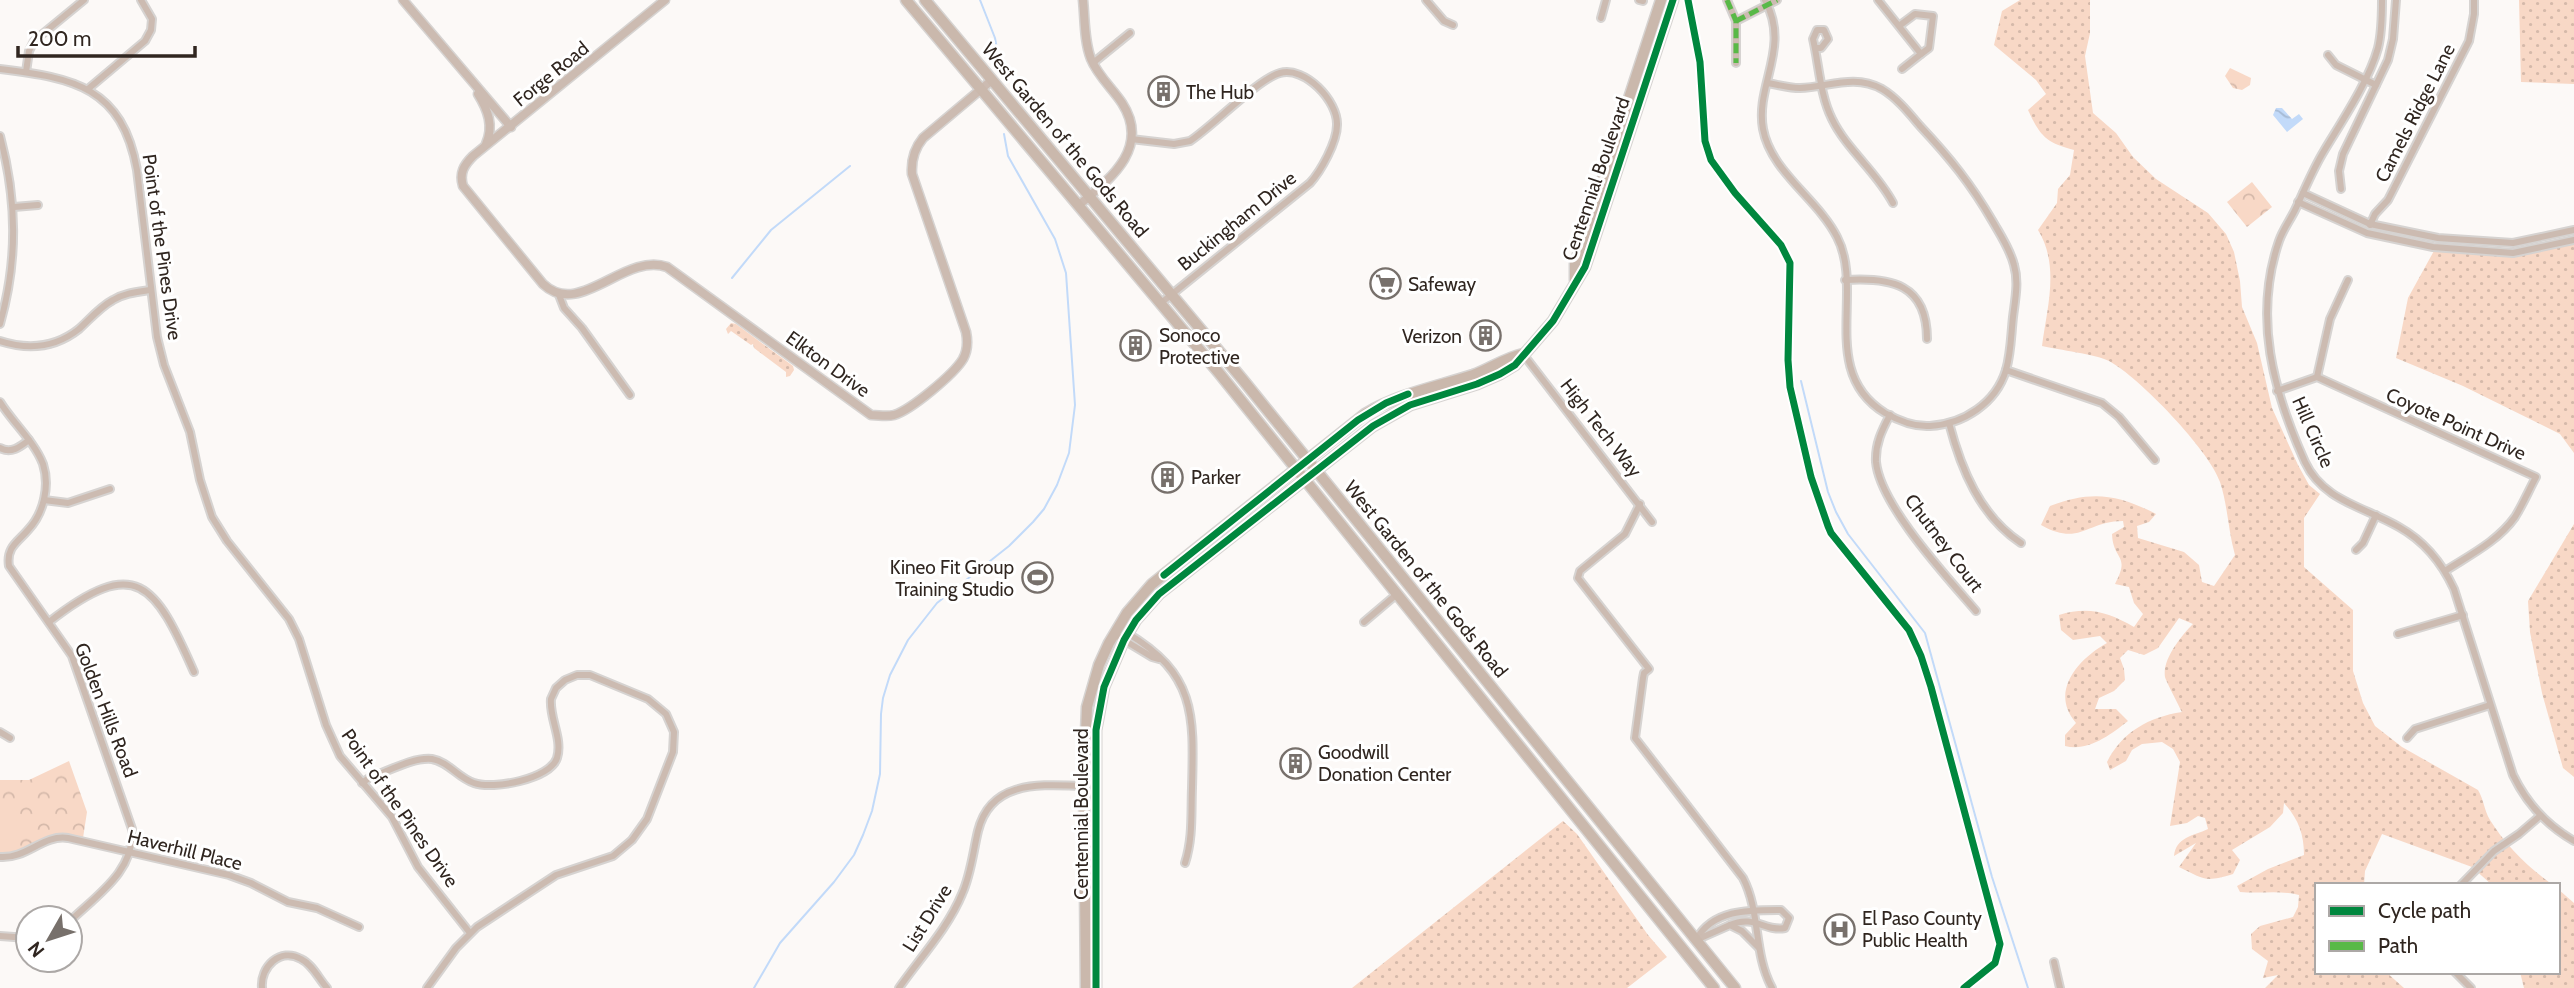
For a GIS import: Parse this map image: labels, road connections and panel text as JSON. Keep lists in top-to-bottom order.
{
  "streets": {
    "main road": ["West Garden of the Gods Road", "Centennial Boulevard"],
    "street": [
      "Forge Road",
      "Camels Ridge Lane",
      "Buckingham Drive",
      "Point of the Pines Drive",
      "Elkton Drive",
      "Coyote Point Drive",
      "High Tech Way",
      "Hill Circle",
      "Chutney Court",
      "Golden Hills Road",
      "Haverhill Place",
      "List Drive"
    ]
  },
  "crossings": [
    ["Forge Road", "Elkton Drive"],
    ["West Garden of the Gods Road", "Centennial Boulevard"],
    ["West Garden of the Gods Road", "Buckingham Drive"],
    ["West Garden of the Gods Road", "Elkton Drive"],
    ["Centennial Boulevard", "High Tech Way"],
    ["Centennial Boulevard", "List Drive"],
    ["Coyote Point Drive", "Hill Circle"],
    ["Golden Hills Road", "Haverhill Place"]
  ],
  "places": {
    "building": [
      "The Hub",
      "Verizon",
      "Sonoco Protective",
      "Parker",
      "Goodwill Donation Center"
    ],
    "supermarket": ["Safeway"],
    "sports": ["Kineo Fit Group Training Studio"],
    "hospital": ["El Paso County Public Health"]
  },
  "legend": ["Cycle path", "Path"],
  "scale_bar": "200 m",
  "north": "bottom left"
}
